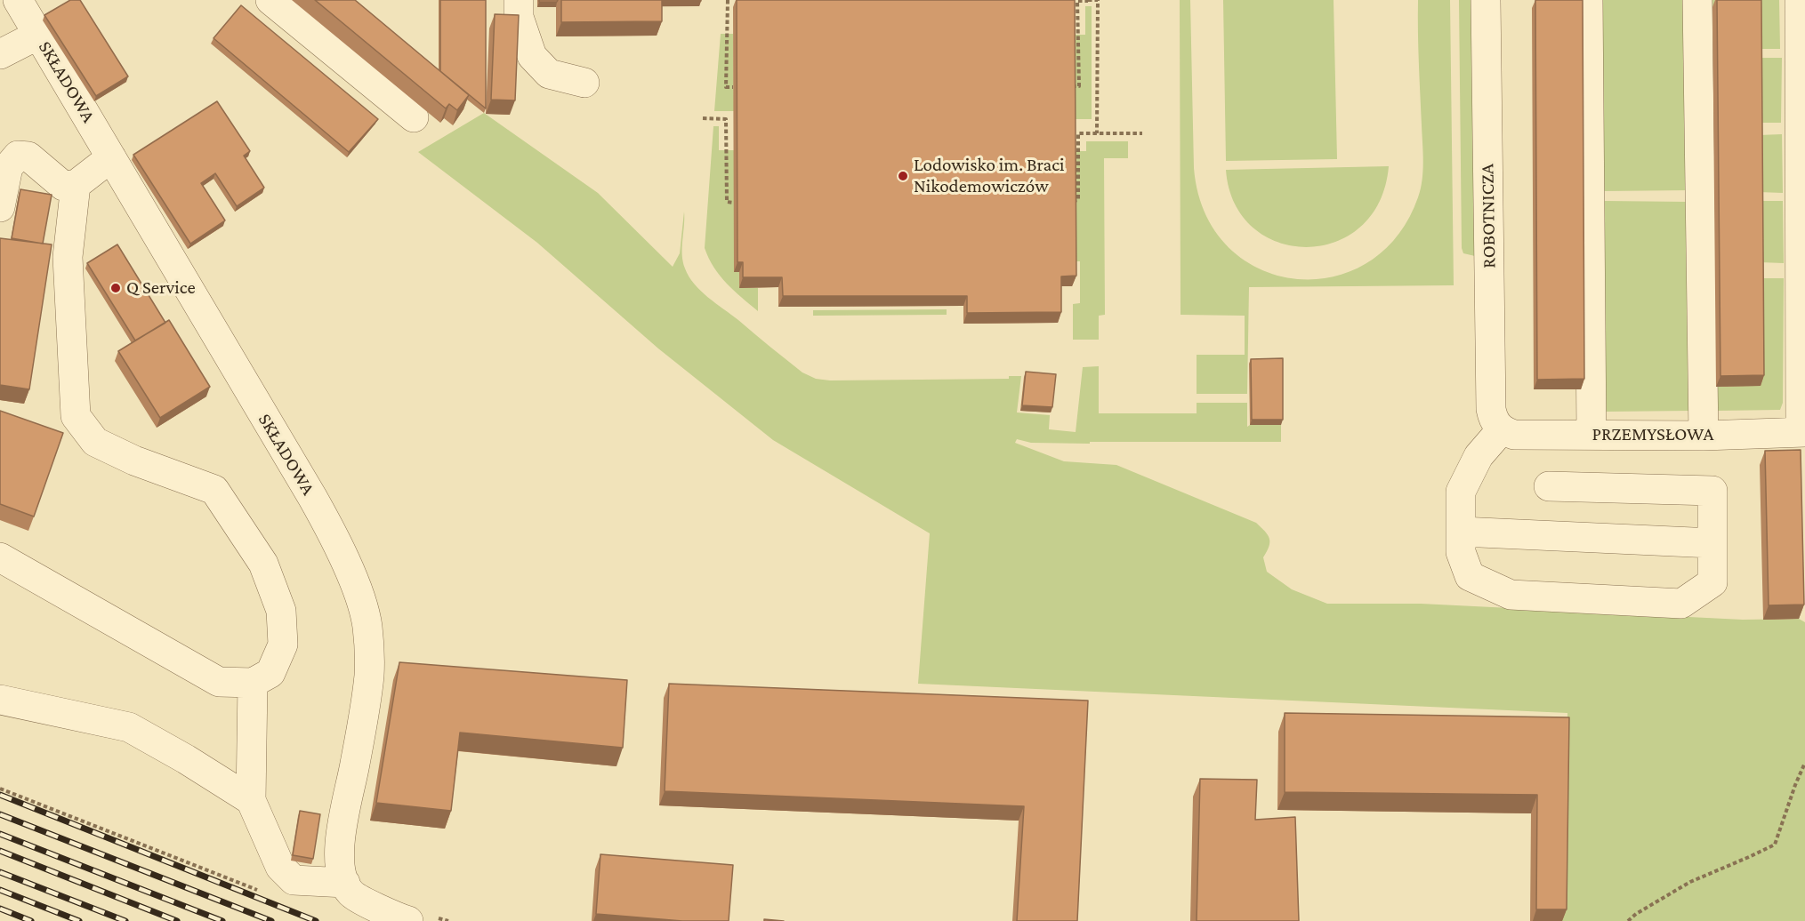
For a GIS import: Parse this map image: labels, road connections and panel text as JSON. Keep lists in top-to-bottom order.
{
  "streets": {
    "street": ["SKŁADOWA", "ROBOTNICZA", "PRZEMYSŁOWA"]
  },
  "crossings": [
    ["ROBOTNICZA", "PRZEMYSŁOWA"]
  ],
  "places": ["Lodowisko im. Braci Nikodemowiczów", "Q Service"]
}
